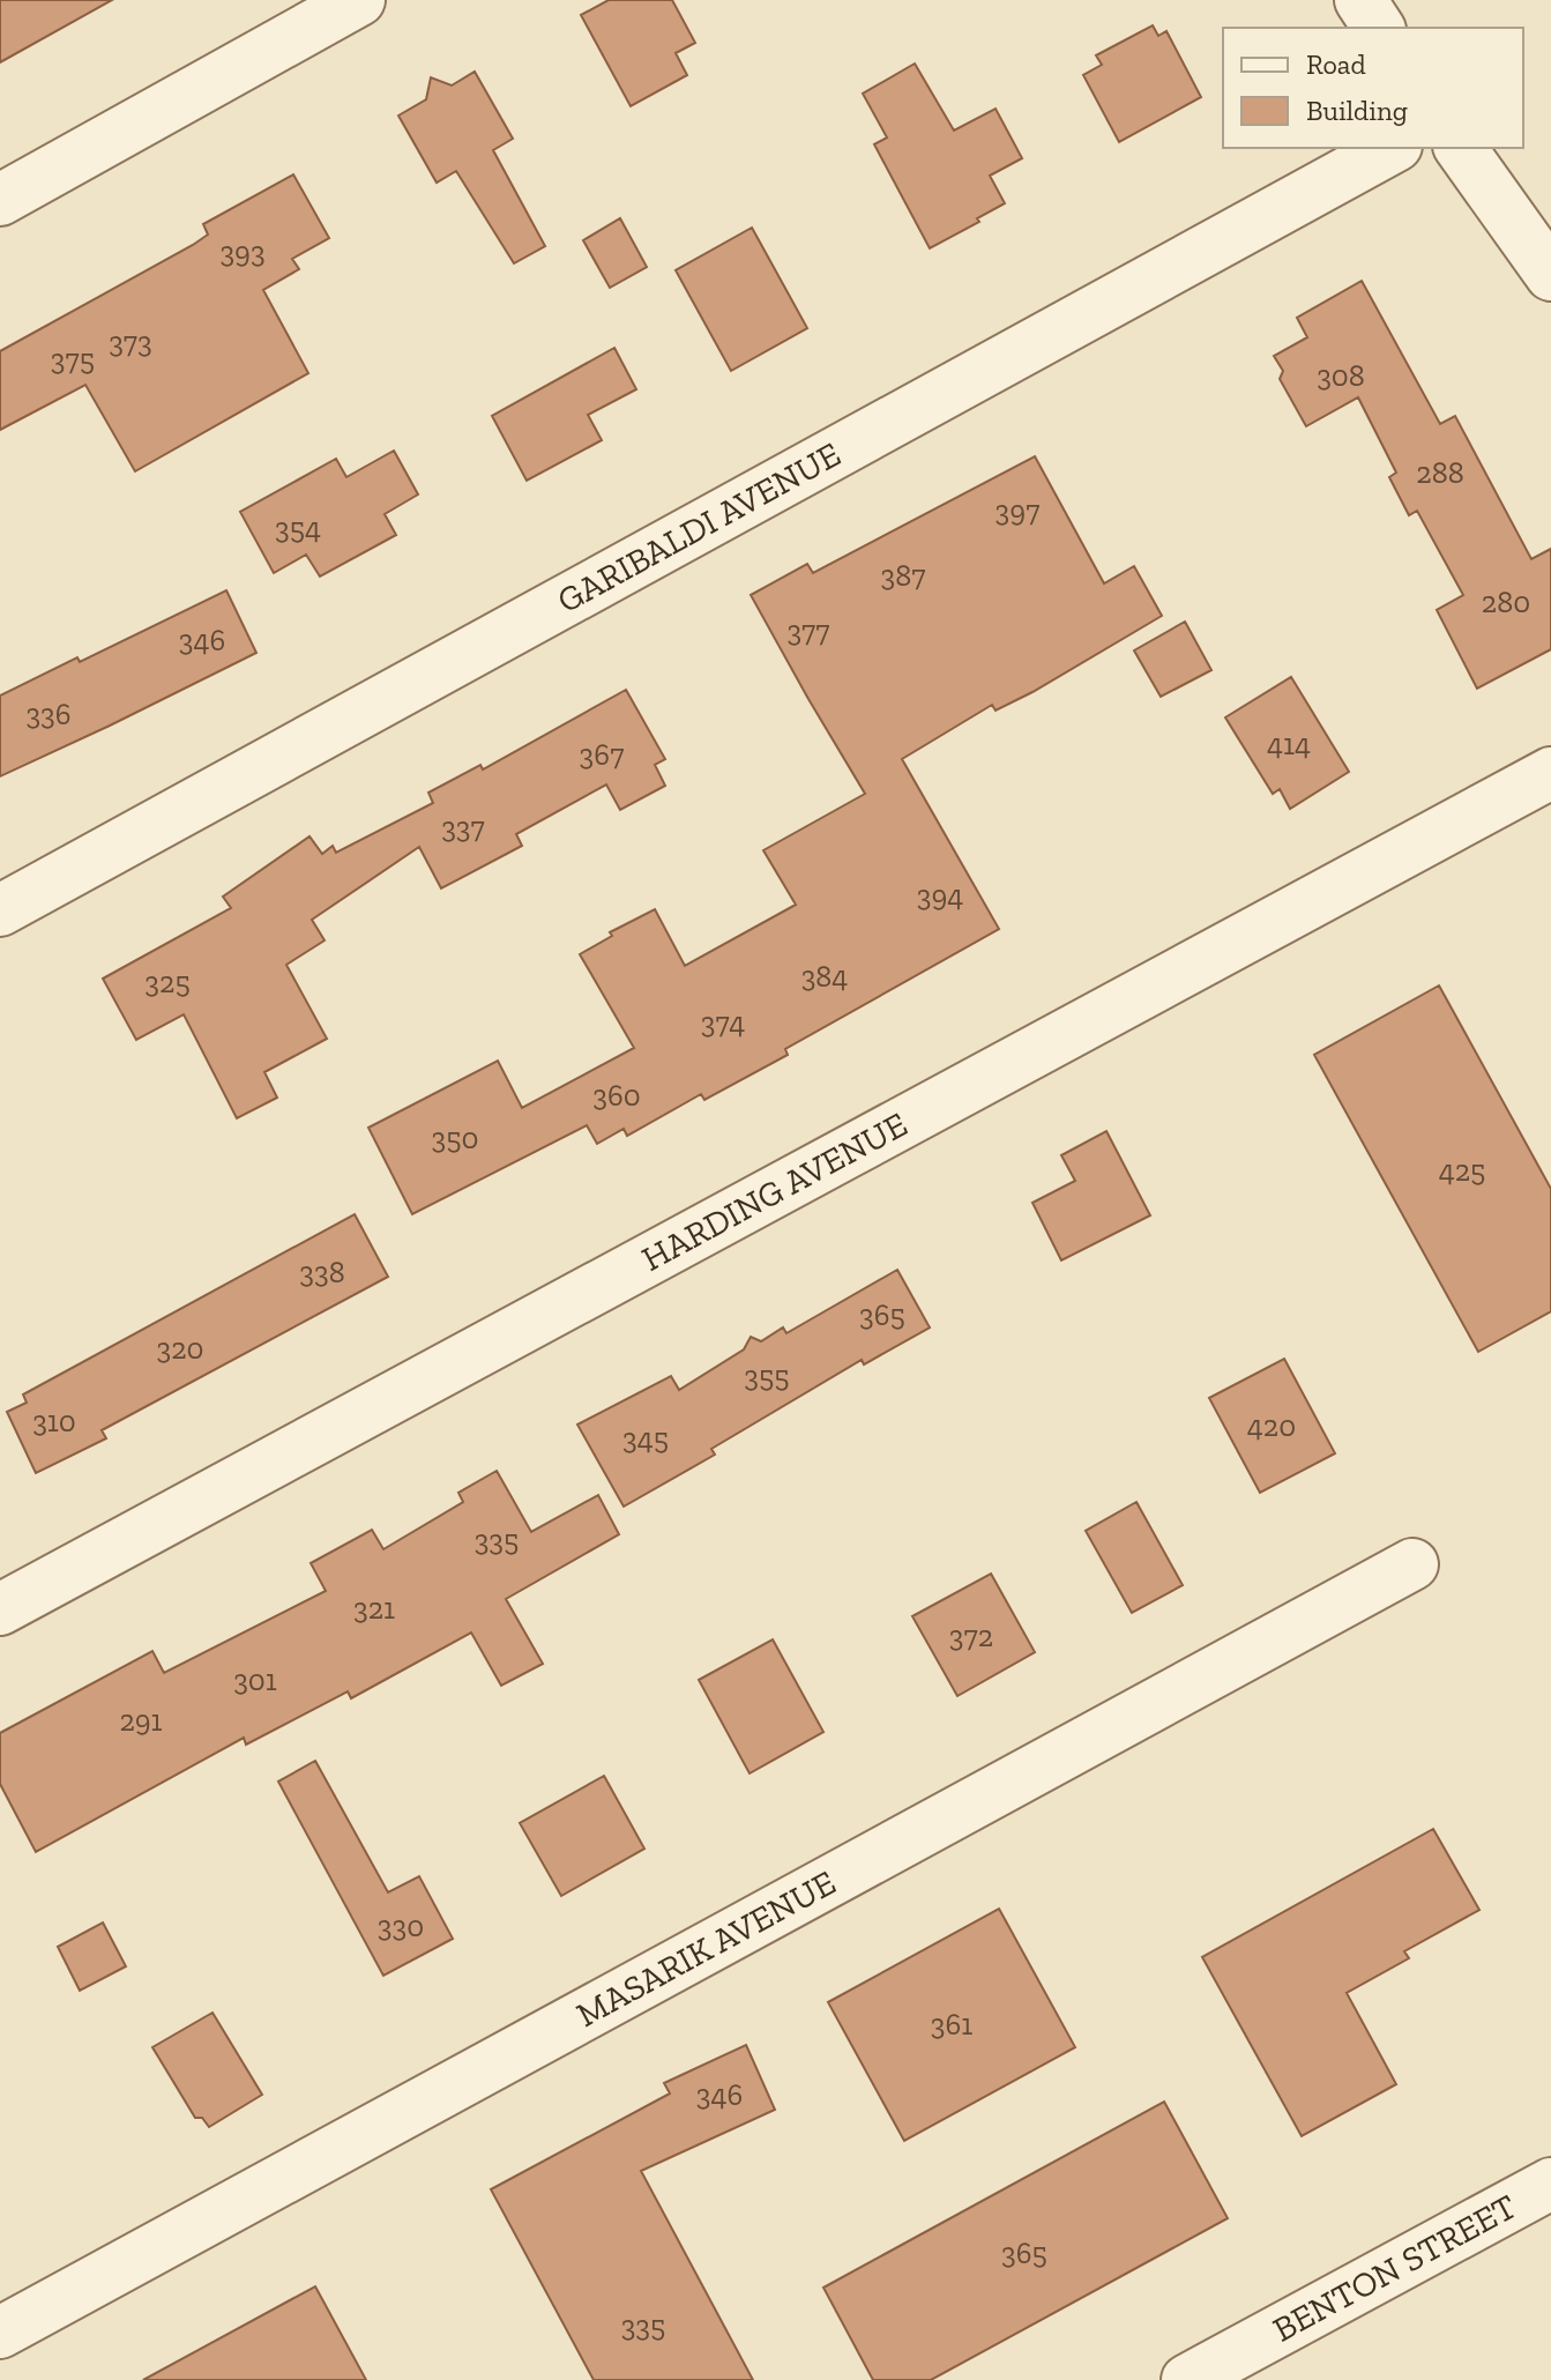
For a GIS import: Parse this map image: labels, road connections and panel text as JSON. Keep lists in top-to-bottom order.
{
  "streets": {
    "street": [
      "GARIBALDI AVENUE",
      "HARDING AVENUE",
      "MASARIK AVENUE",
      "BENTON STREET"
    ]
  },
  "house_numbers": [
    "393",
    "373",
    "375",
    "308",
    "288",
    "397",
    "354",
    "387",
    "280",
    "377",
    "346",
    "336",
    "414",
    "367",
    "337",
    "394",
    "384",
    "325",
    "374",
    "360",
    "350",
    "425",
    "338",
    "365",
    "320",
    "355",
    "310",
    "420",
    "345",
    "335",
    "321",
    "372",
    "301",
    "291",
    "330",
    "361",
    "346",
    "365",
    "335"
  ],
  "legend": ["Road", "Building"]
}
